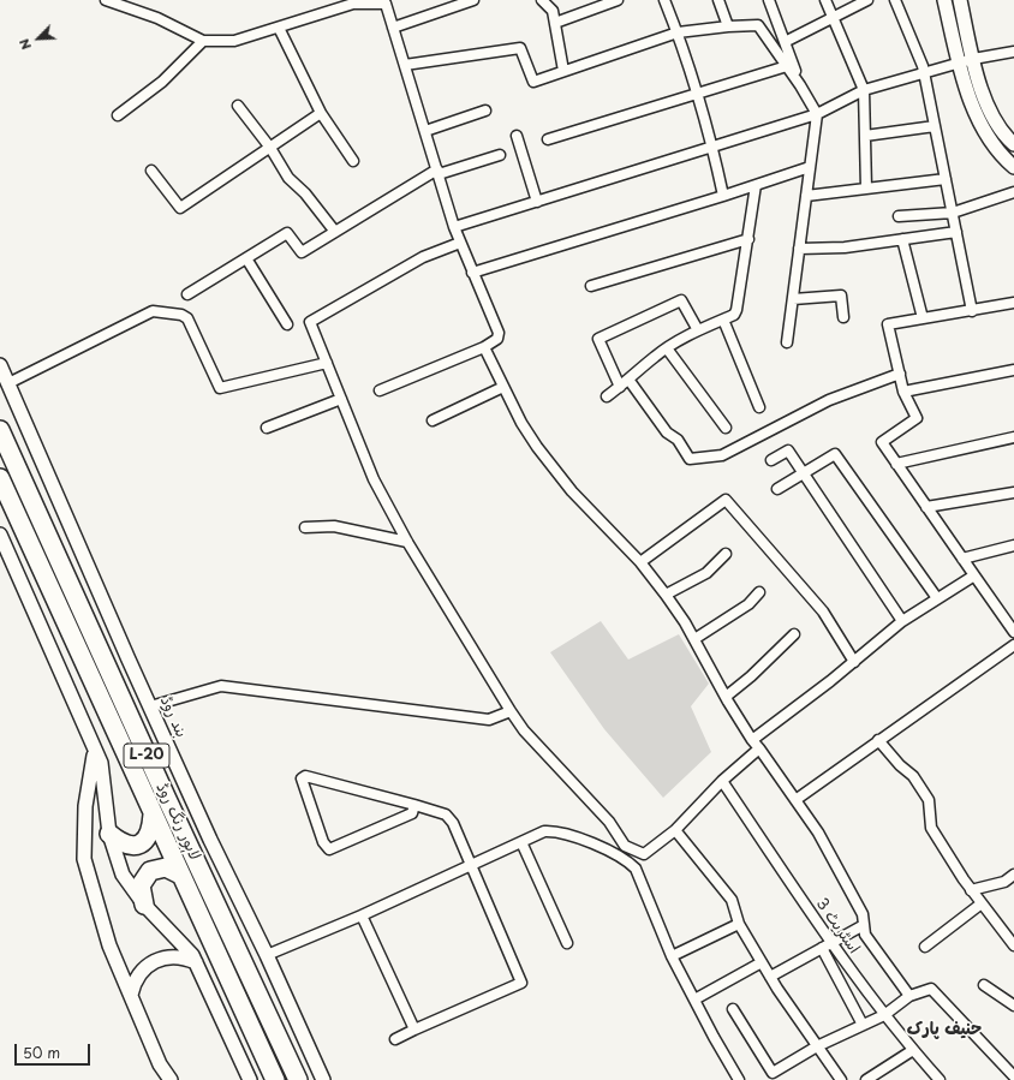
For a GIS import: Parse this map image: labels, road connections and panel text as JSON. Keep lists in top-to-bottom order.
{
  "streets": {
    "highway": ["L-20", "لاہور رنگ روڈ"],
    "main road": ["بند روڈ"],
    "street": ["اسٹریٹ 3"]
  },
  "districts": ["حنیف پارک"],
  "scale_bar": "50 m",
  "north": "bottom left"
}
